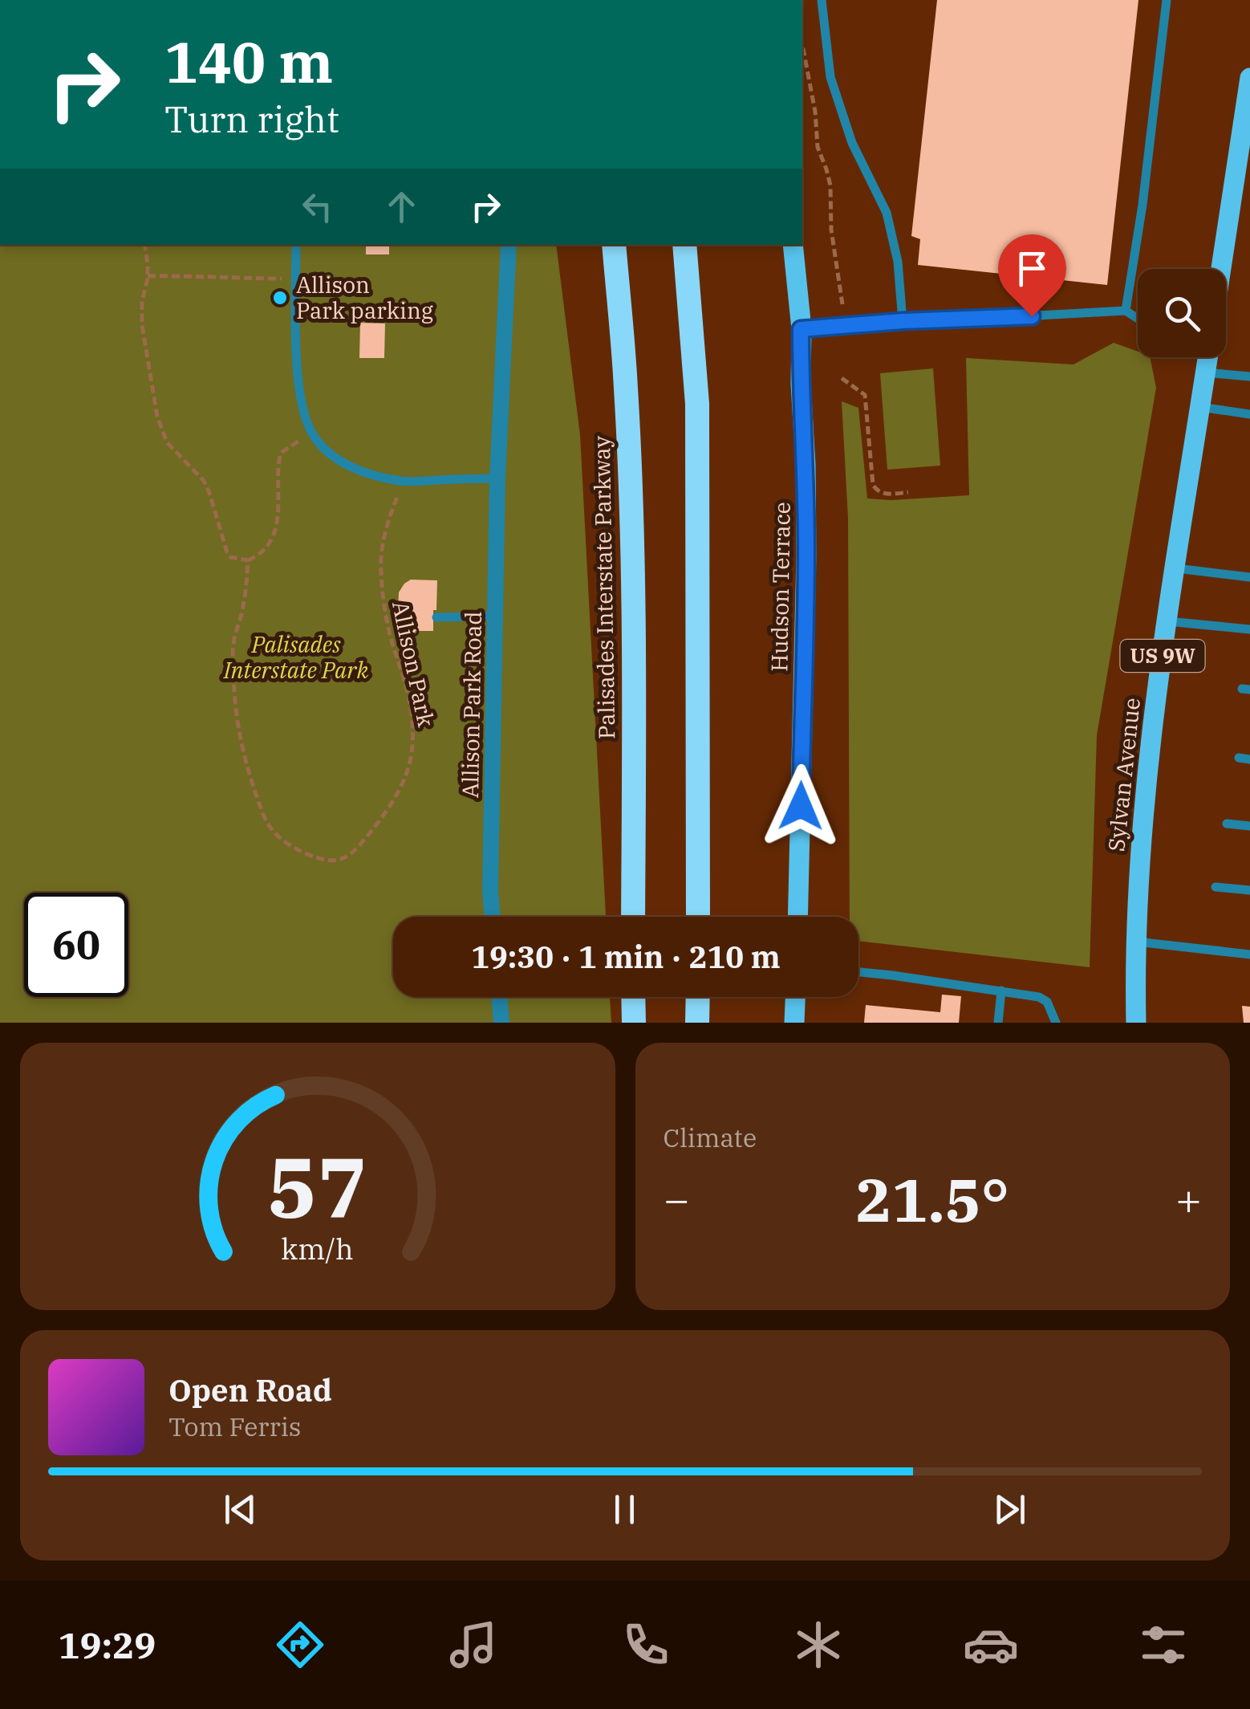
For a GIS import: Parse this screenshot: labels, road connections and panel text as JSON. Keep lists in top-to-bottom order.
{
  "streets": {
    "highway": ["Palisades Interstate Parkway"],
    "main road": ["Hudson Terrace", "US 9W", "Sylvan Avenue"],
    "street": ["Allison Park Road"],
    "path": ["Allison Park"]
  },
  "parks": ["Palisades Interstate Park"],
  "places": ["Allison Park parking"],
  "page": {
    "turn": ["140 m", "Turn right"],
    "limit": "60",
    "trip": "19:30 · 1 min · 210 m",
    "tile": "Climate",
    "heat": ["−", "21.5°", "+"],
    "song": ["Open Road", "Tom Ferris"],
    "tabs": "19:29",
    "gauge": ["57", "km/h"]
  }
}
